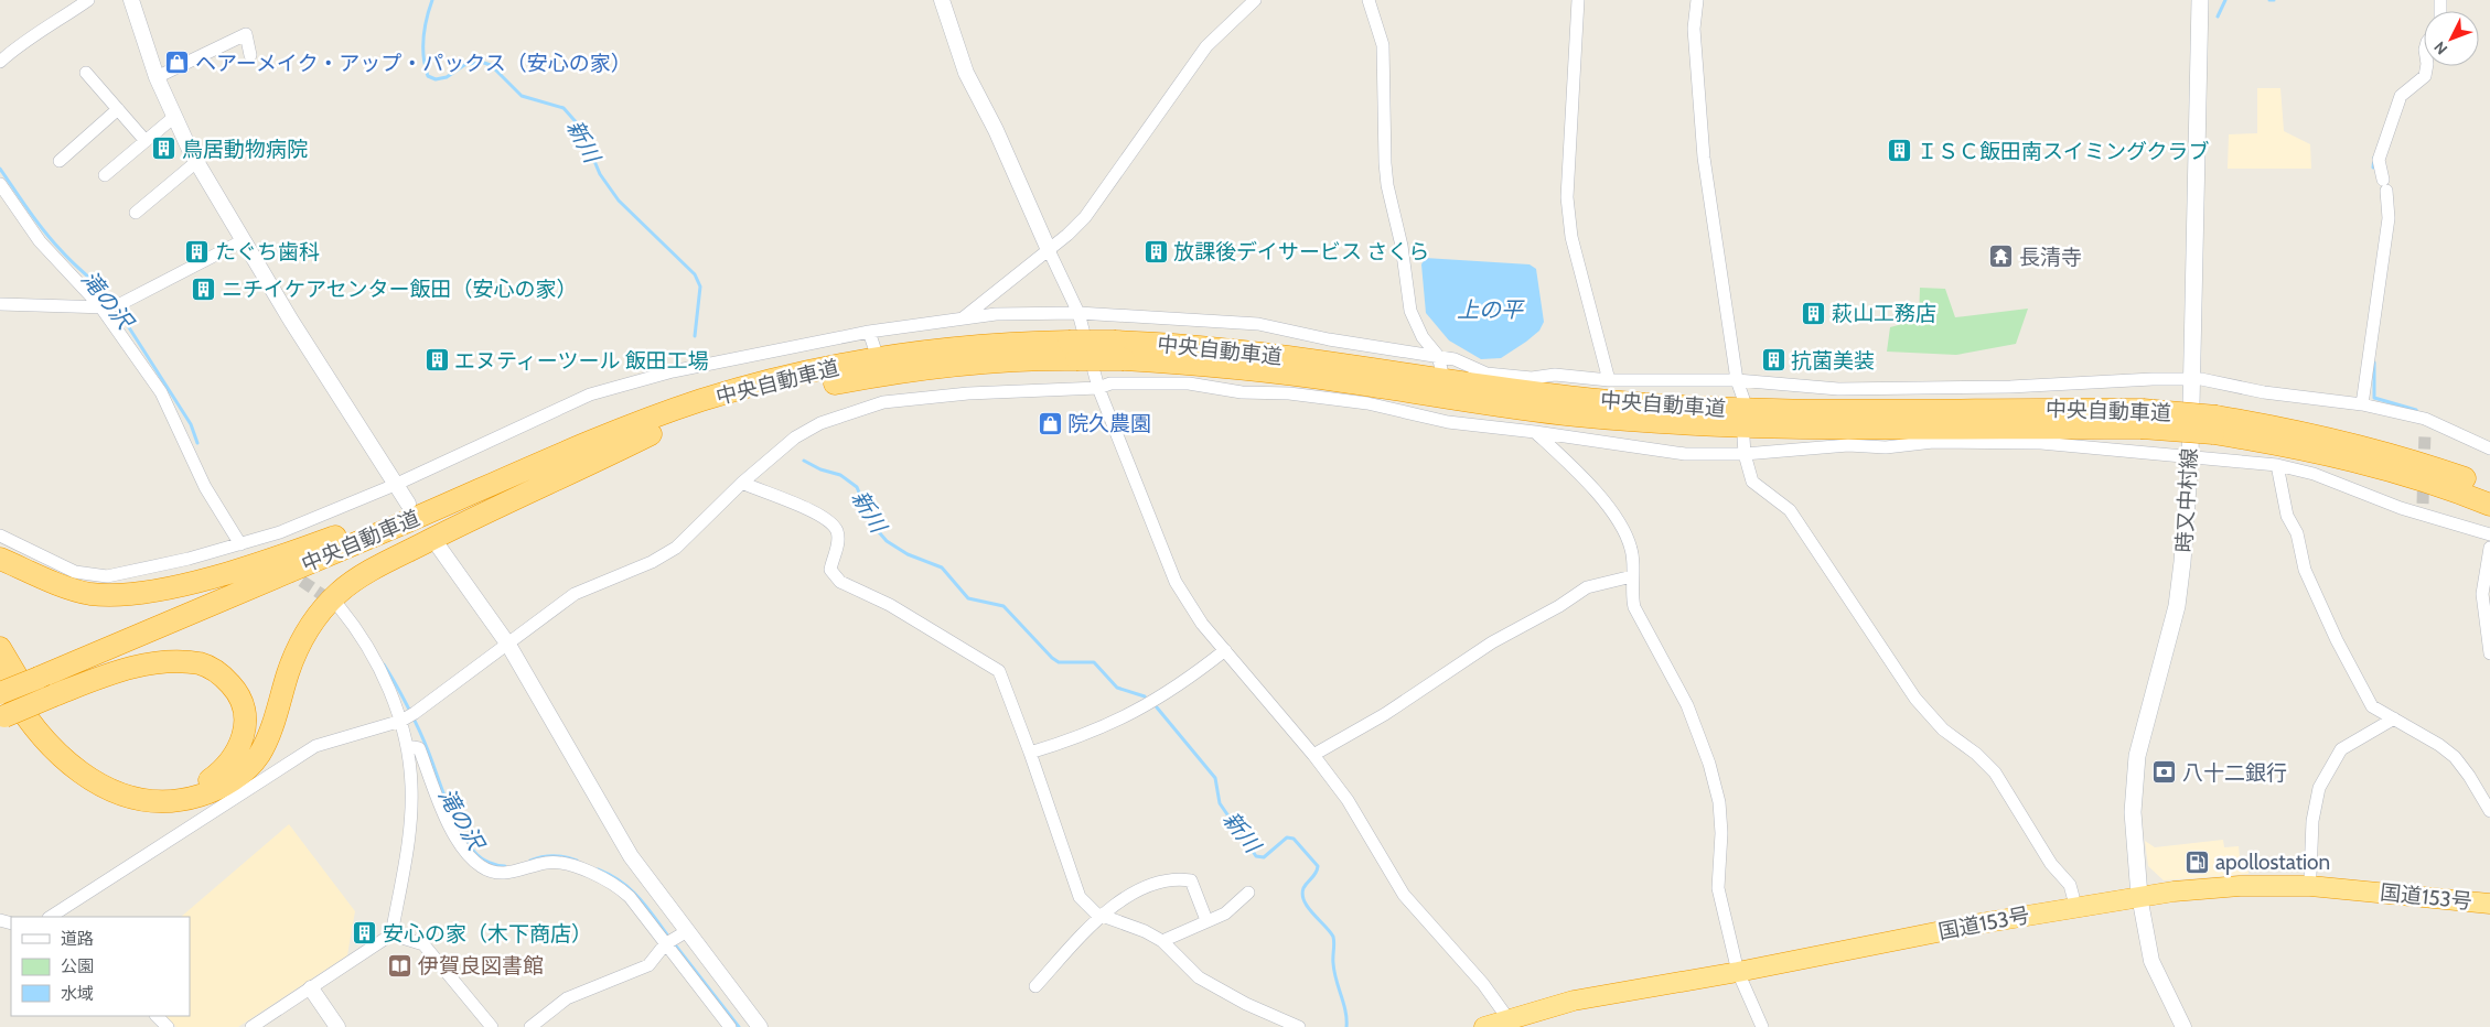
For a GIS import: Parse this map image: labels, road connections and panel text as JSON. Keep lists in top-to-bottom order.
{
  "streets": {
    "highway": ["中央自動車道", "国道153号"],
    "main road": ["時又中村線"]
  },
  "crossings": [
    ["時又中村線", "国道153号"]
  ],
  "water": ["新川", "滝の沢", "上の平"],
  "places": {
    "shop": ["ヘアーメイク・アップ・パックス（安心の家）", "院久農園"],
    "building": [
      "鳥居動物病院",
      "ＩＳＣ飯田南スイミングクラブ",
      "たぐち歯科",
      "放課後デイサービス さくら",
      "ニチイケアセンター飯田（安心の家）",
      "萩山工務店",
      "エヌティーツール 飯田工場",
      "抗菌美装",
      "安心の家（木下商店）"
    ],
    "temple": ["長清寺"],
    "bank": ["八十二銀行"],
    "fuel station": ["apollostation"],
    "library": ["伊賀良図書館"]
  },
  "legend": ["道路", "公園", "水域"],
  "north": "bottom left"
}
